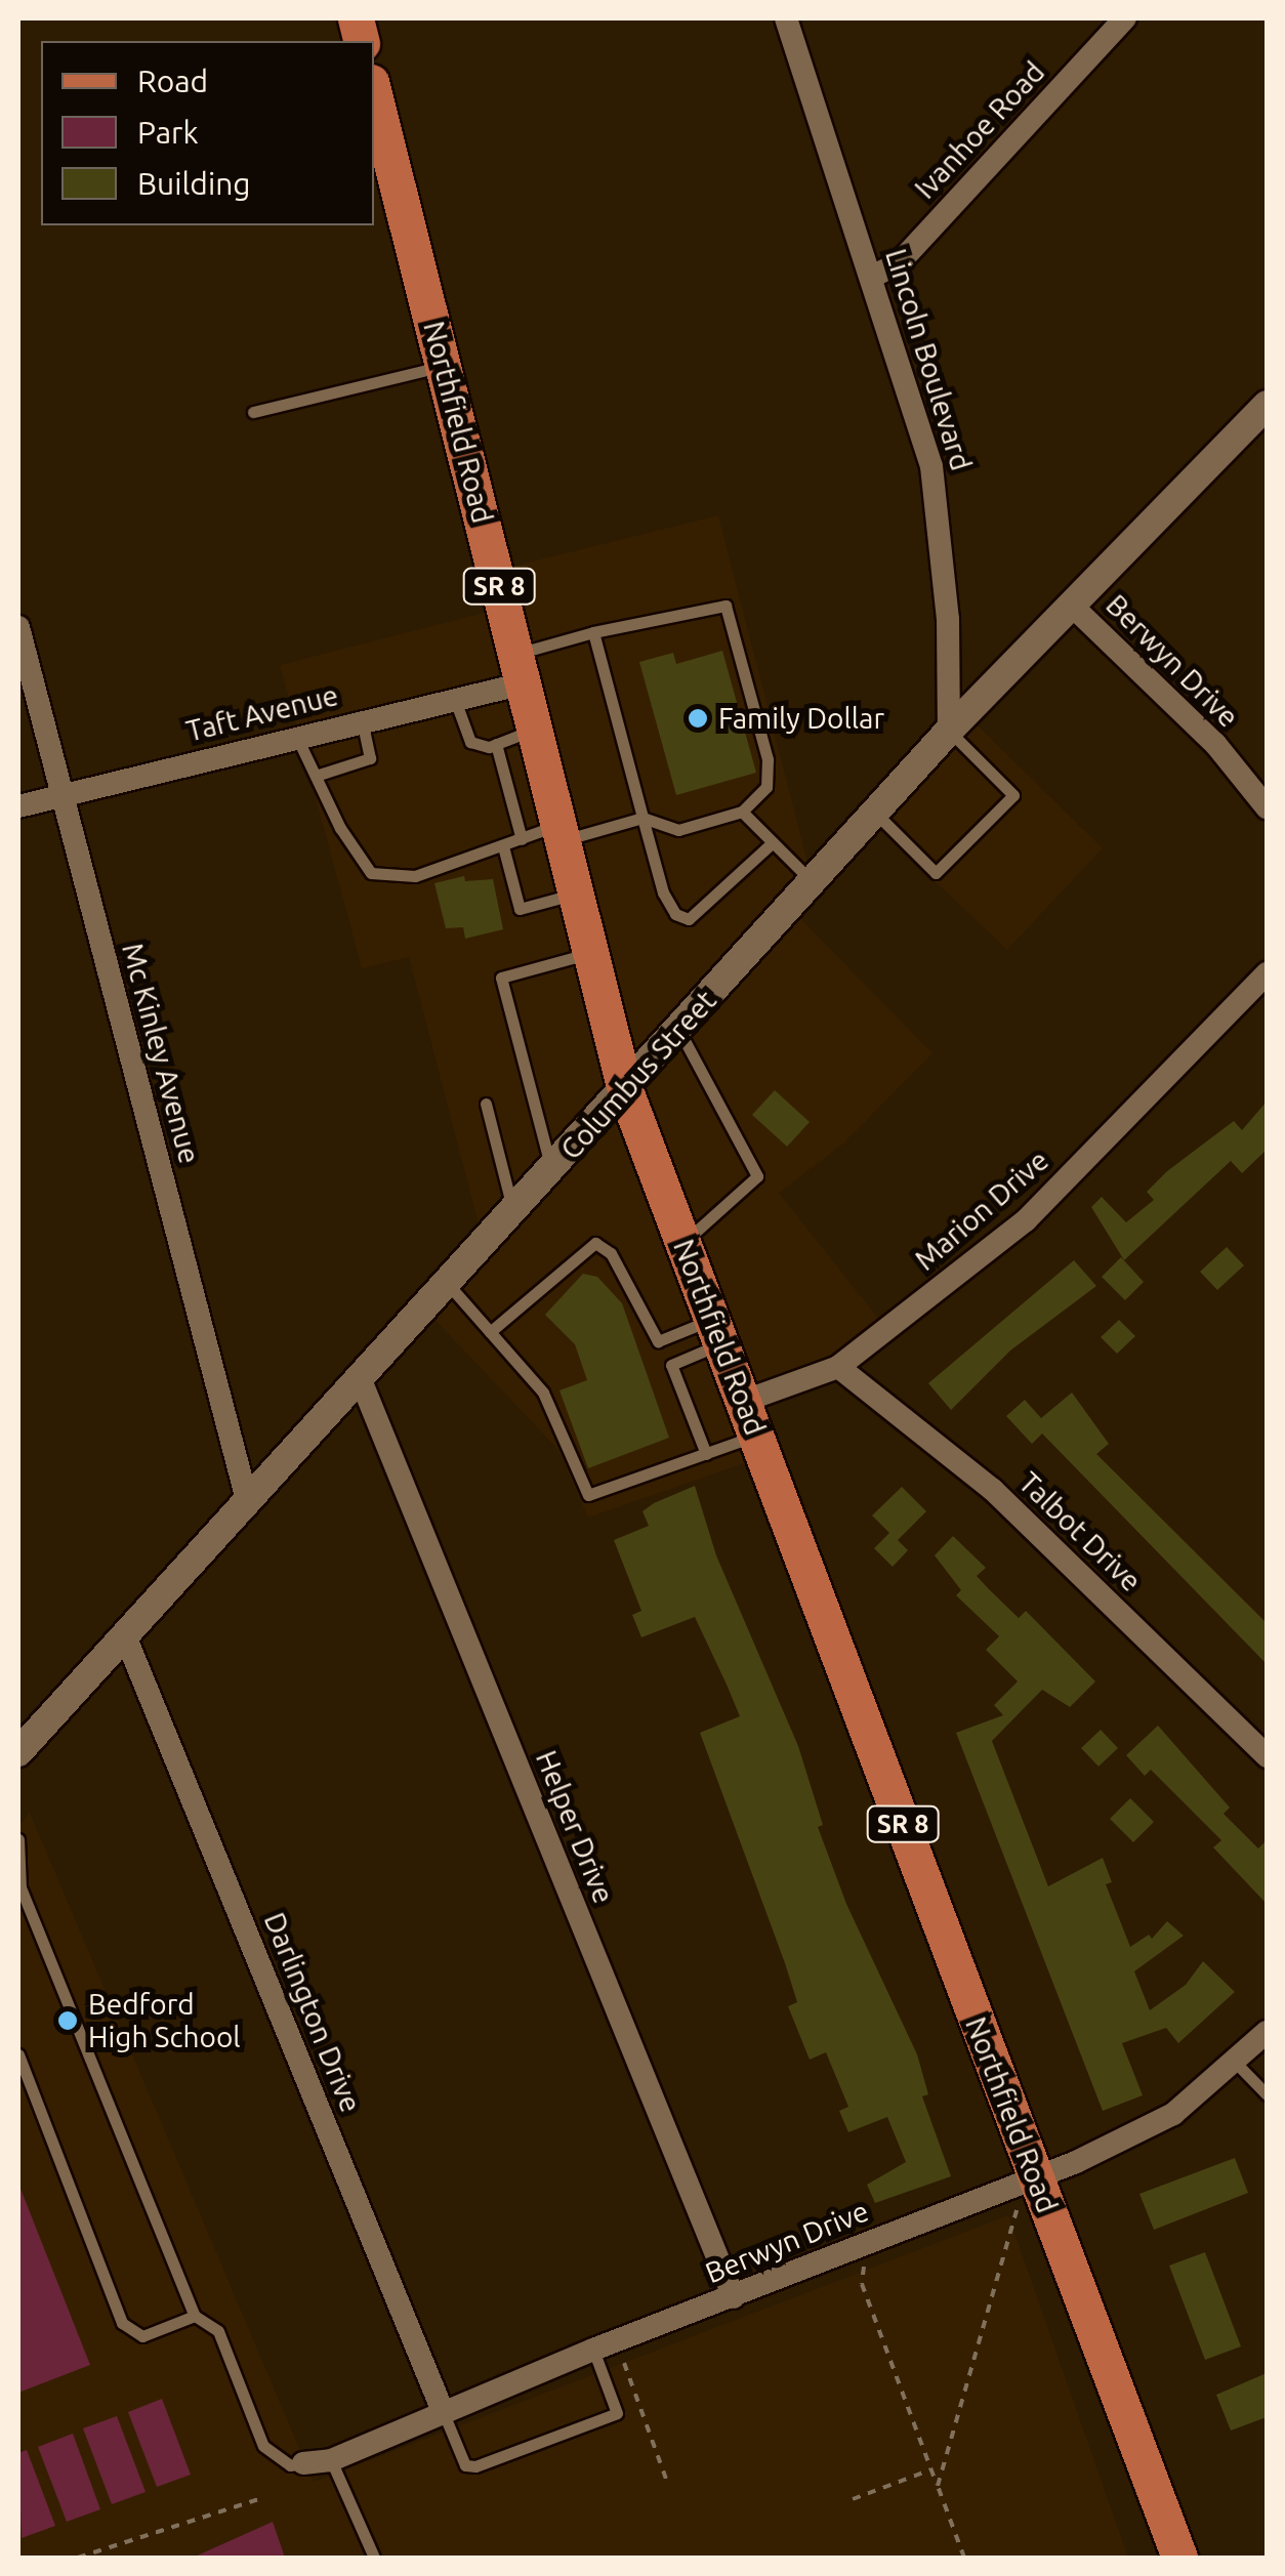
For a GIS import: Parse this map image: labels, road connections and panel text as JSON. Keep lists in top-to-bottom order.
{
  "streets": {
    "main road": ["Northfield Road", "SR 8"],
    "street": [
      "Ivanhoe Road",
      "Lincoln Boulevard",
      "Berwyn Drive",
      "Taft Avenue",
      "Mc Kinley Avenue",
      "Columbus Street",
      "Marion Drive",
      "Talbot Drive",
      "Helper Drive",
      "Darlington Drive"
    ]
  },
  "crossings": [
    ["Ivanhoe Road", "Lincoln Boulevard"],
    ["Lincoln Boulevard", "Columbus Street"],
    ["Northfield Road", "Berwyn Drive"],
    ["Northfield Road", "Taft Avenue"],
    ["Northfield Road", "Columbus Street"],
    ["Northfield Road", "Marion Drive"],
    ["Berwyn Drive", "Columbus Street"],
    ["Berwyn Drive", "Helper Drive"],
    ["Berwyn Drive", "Darlington Drive"],
    ["Taft Avenue", "Mc Kinley Avenue"],
    ["Mc Kinley Avenue", "Columbus Street"],
    ["Columbus Street", "Helper Drive"],
    ["Columbus Street", "Darlington Drive"],
    ["Marion Drive", "Talbot Drive"]
  ],
  "places": ["Family Dollar", "Bedford High School"],
  "legend": ["Road", "Park", "Building"]
}
